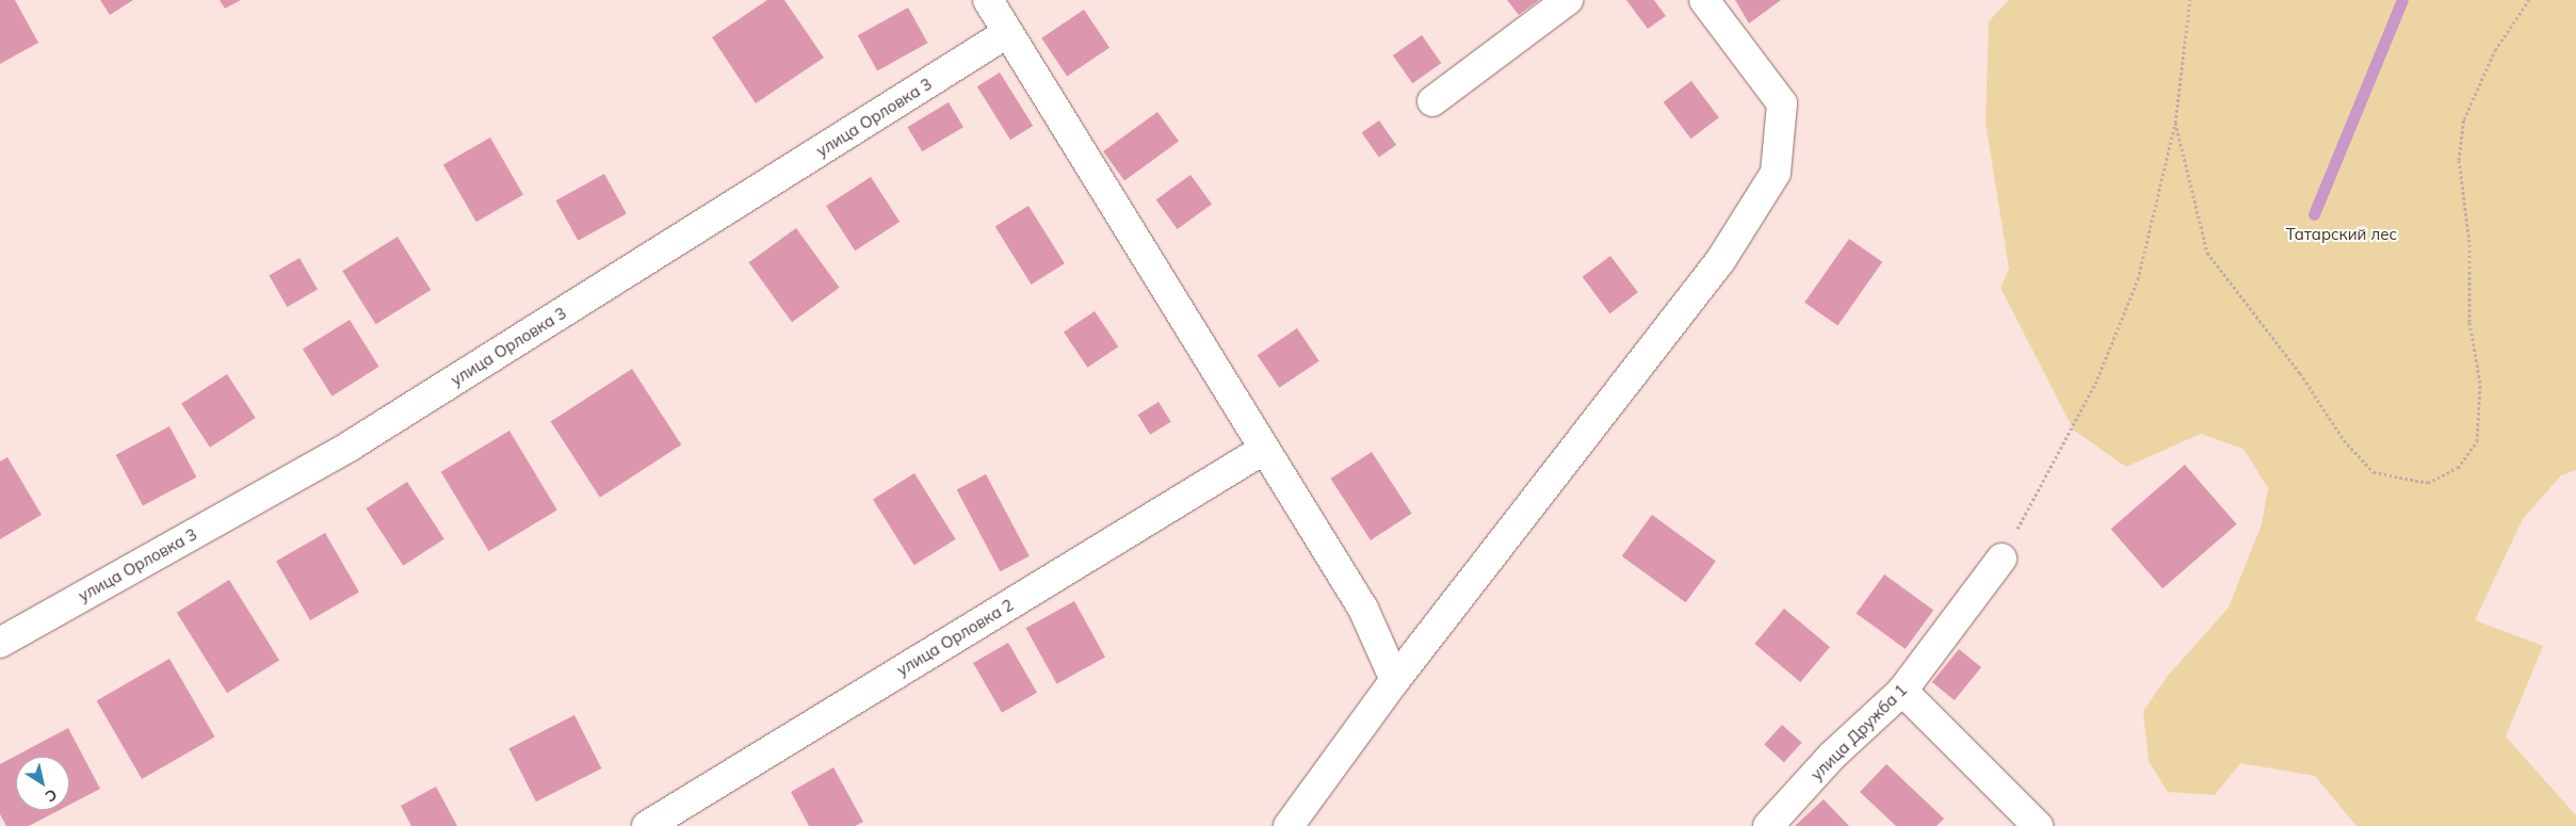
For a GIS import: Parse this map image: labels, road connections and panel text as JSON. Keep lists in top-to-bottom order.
{
  "streets": {
    "street": ["улица Орловка 3", "улица Орловка 2", "улица Дружба 1"]
  },
  "parks": ["Татарский лес"],
  "north": "bottom right"
}
